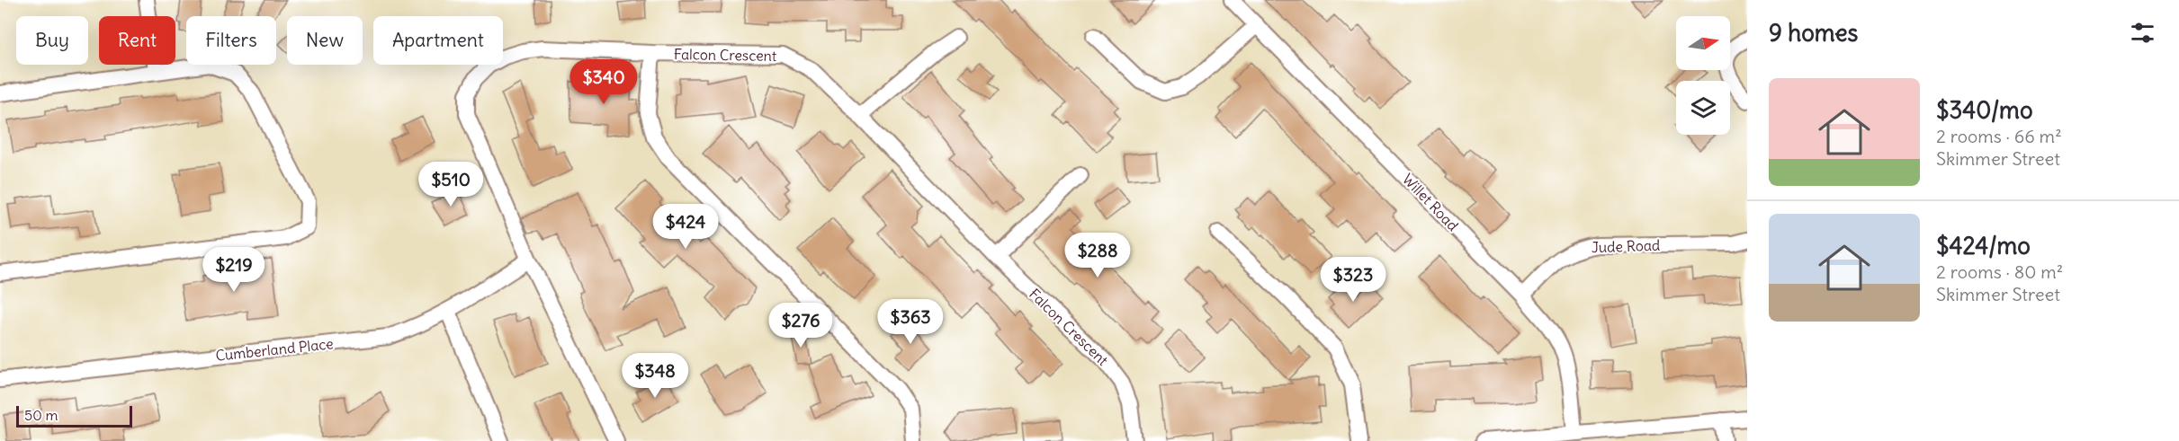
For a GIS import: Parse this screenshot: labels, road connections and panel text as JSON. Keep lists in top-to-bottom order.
{
  "streets": {
    "street": [
      "Falcon Crescent",
      "Willet Road",
      "Jude Road",
      "Cumberland Place"
    ]
  },
  "crossings": [
    ["Falcon Crescent", "Cumberland Place"],
    ["Willet Road", "Jude Road"]
  ],
  "scale_bar": "50 m",
  "north": "right",
  "page": {
    "heading": "9 homes",
    "chip": [
      "Buy",
      "Rent",
      "Filters",
      "New",
      "Apartment"
    ],
    "price": [
      "$340",
      "$510",
      "$424",
      "$288",
      "$219",
      "$323",
      "$363",
      "$276",
      "$348"
    ],
    "list": [
      {
        "name": "$340/mo",
        "note": "2 rooms · 66 m² · Skimmer Street"
      },
      {
        "name": "$424/mo",
        "note": "2 rooms · 80 m² · Skimmer Street"
      }
    ],
    "scale": "50 m"
  }
}
